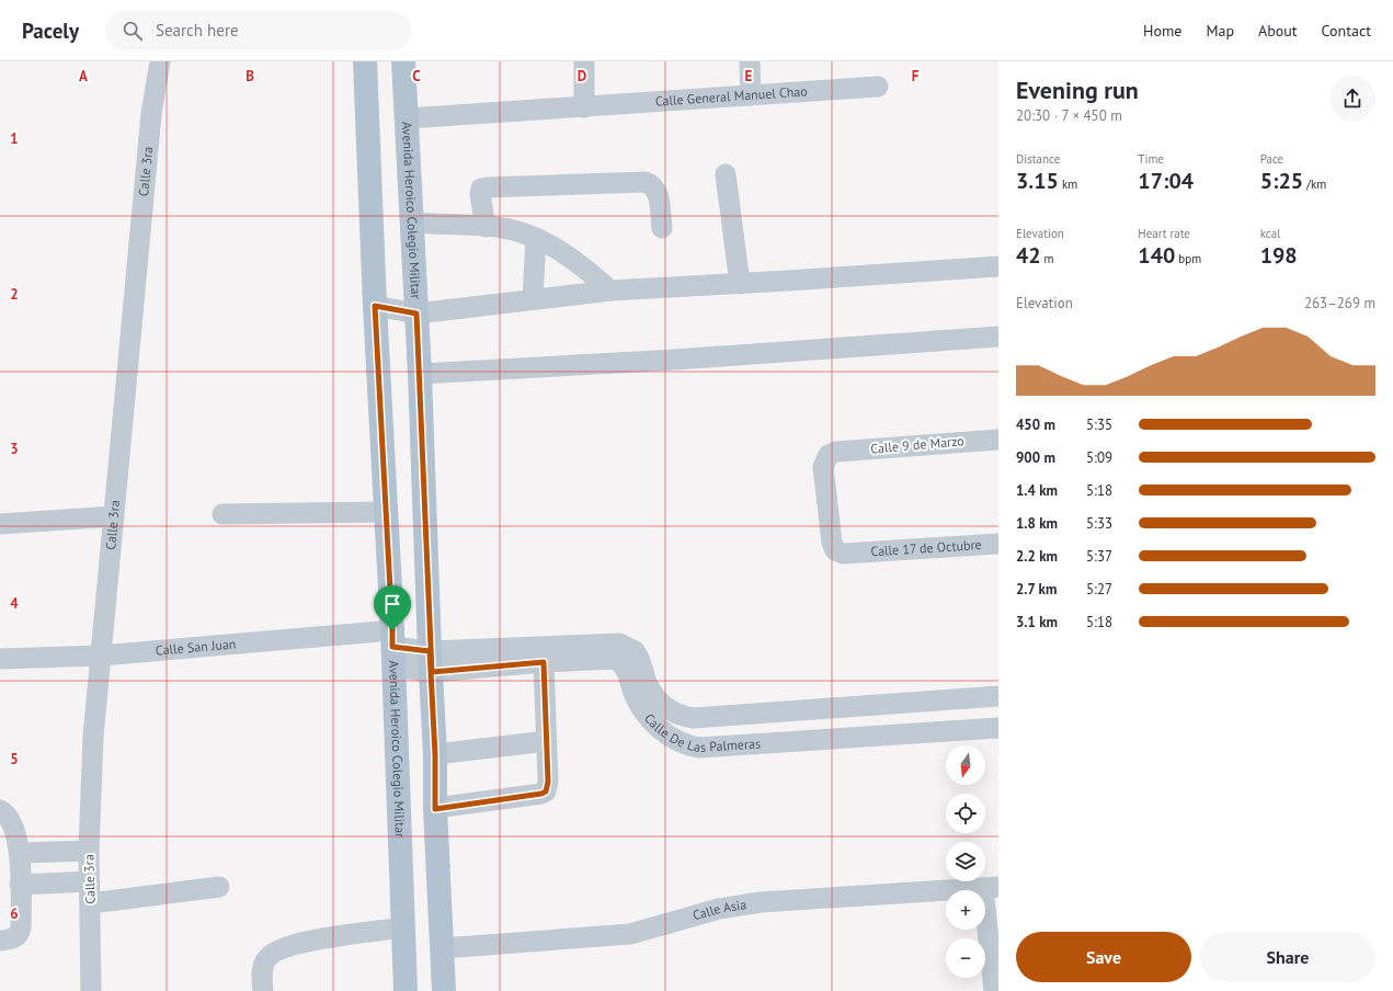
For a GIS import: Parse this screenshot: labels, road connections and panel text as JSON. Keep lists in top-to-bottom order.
{
  "streets": {
    "main road": ["Avenida Heroico Colegio Militar"],
    "street": [
      "Calle General Manuel Chao",
      "Calle 3ra",
      "Calle 9 de Marzo",
      "Calle 17 de Octubre",
      "Calle San Juan",
      "Calle De Las Palmeras",
      "Calle Asia"
    ]
  },
  "crossings": [
    ["Calle General Manuel Chao", "Avenida Heroico Colegio Militar"],
    ["Calle 3ra", "Calle San Juan"],
    ["Avenida Heroico Colegio Militar", "Calle San Juan"],
    ["Avenida Heroico Colegio Militar", "Calle De Las Palmeras"],
    ["Avenida Heroico Colegio Militar", "Calle Asia"],
    ["Calle 9 de Marzo", "Calle 17 de Octubre"],
    ["Calle San Juan", "Calle De Las Palmeras"]
  ],
  "north": "bottom",
  "page": {
    "header": "Pacely",
    "search": "Search here",
    "nav": [
      "Home",
      "Map",
      "About",
      "Contact"
    ],
    "heading": ["Evening run", "20:30 · 7 × 450 m"],
    "stats": [
      ["Distance", "3.15 km"],
      ["Time", "17:04"],
      ["Pace", "5:25 /km"],
      ["Elevation", "42 m"],
      ["Heart rate", "140 bpm"],
      ["kcal", "198"]
    ],
    "chart": ["Elevation", "263–269 m"],
    "list": [
      {
        "name": "450 m",
        "note": "5:35"
      },
      {
        "name": "900 m",
        "note": "5:09"
      },
      {
        "name": "1.4 km",
        "note": "5:18"
      },
      {
        "name": "1.8 km",
        "note": "5:33"
      },
      {
        "name": "2.2 km",
        "note": "5:37"
      },
      {
        "name": "2.7 km",
        "note": "5:27"
      },
      {
        "name": "3.1 km",
        "note": "5:18"
      }
    ],
    "map_buttons": ["+", "−"],
    "buttons": ["Save", "Share"]
  },
  "grid": {
    "columns": [
      "A",
      "B",
      "C",
      "D",
      "E",
      "F"
    ],
    "rows": [
      "1",
      "2",
      "3",
      "4",
      "5",
      "6"
    ]
  }
}
